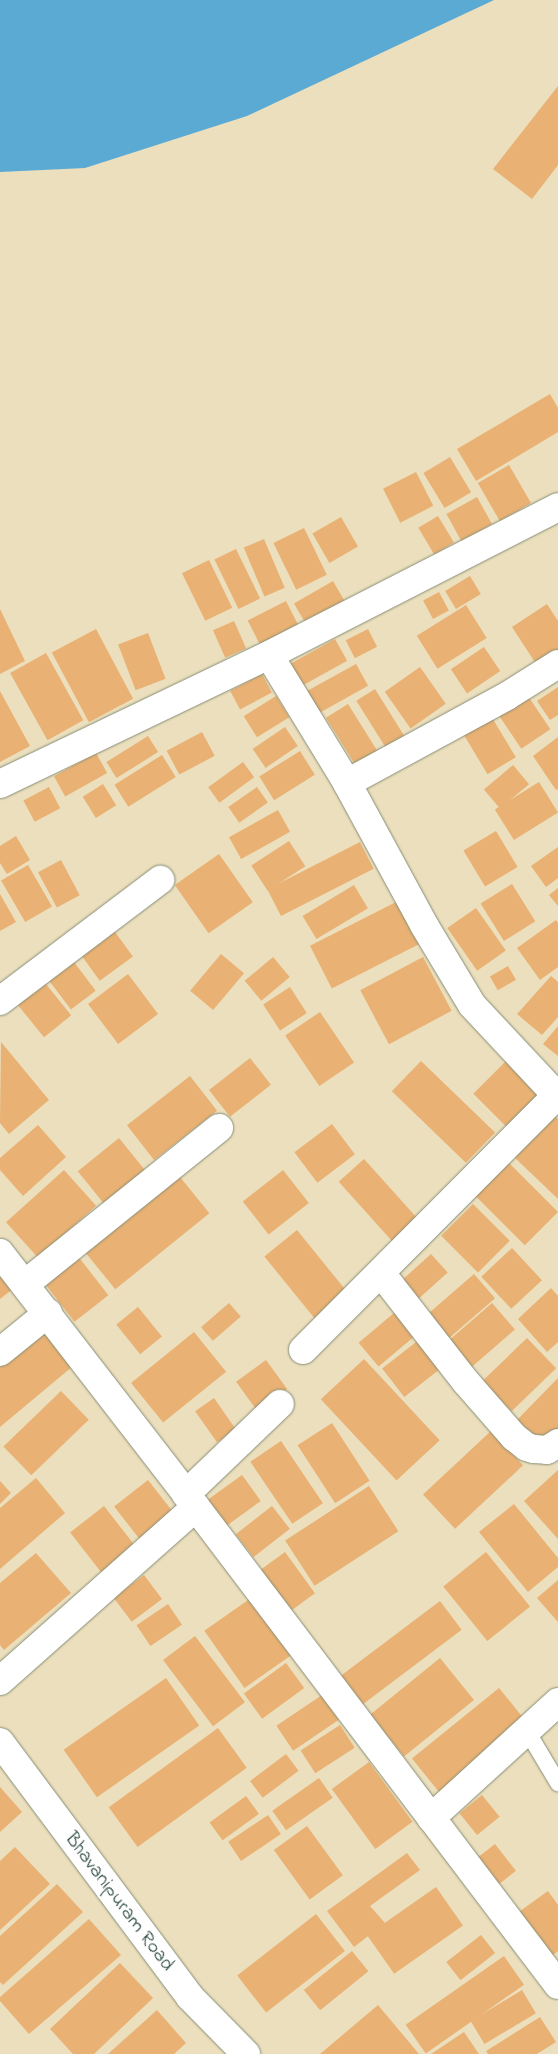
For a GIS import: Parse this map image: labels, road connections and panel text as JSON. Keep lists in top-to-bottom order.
{
  "streets": {
    "street": ["Bhavanipuram Road"]
  }
}
